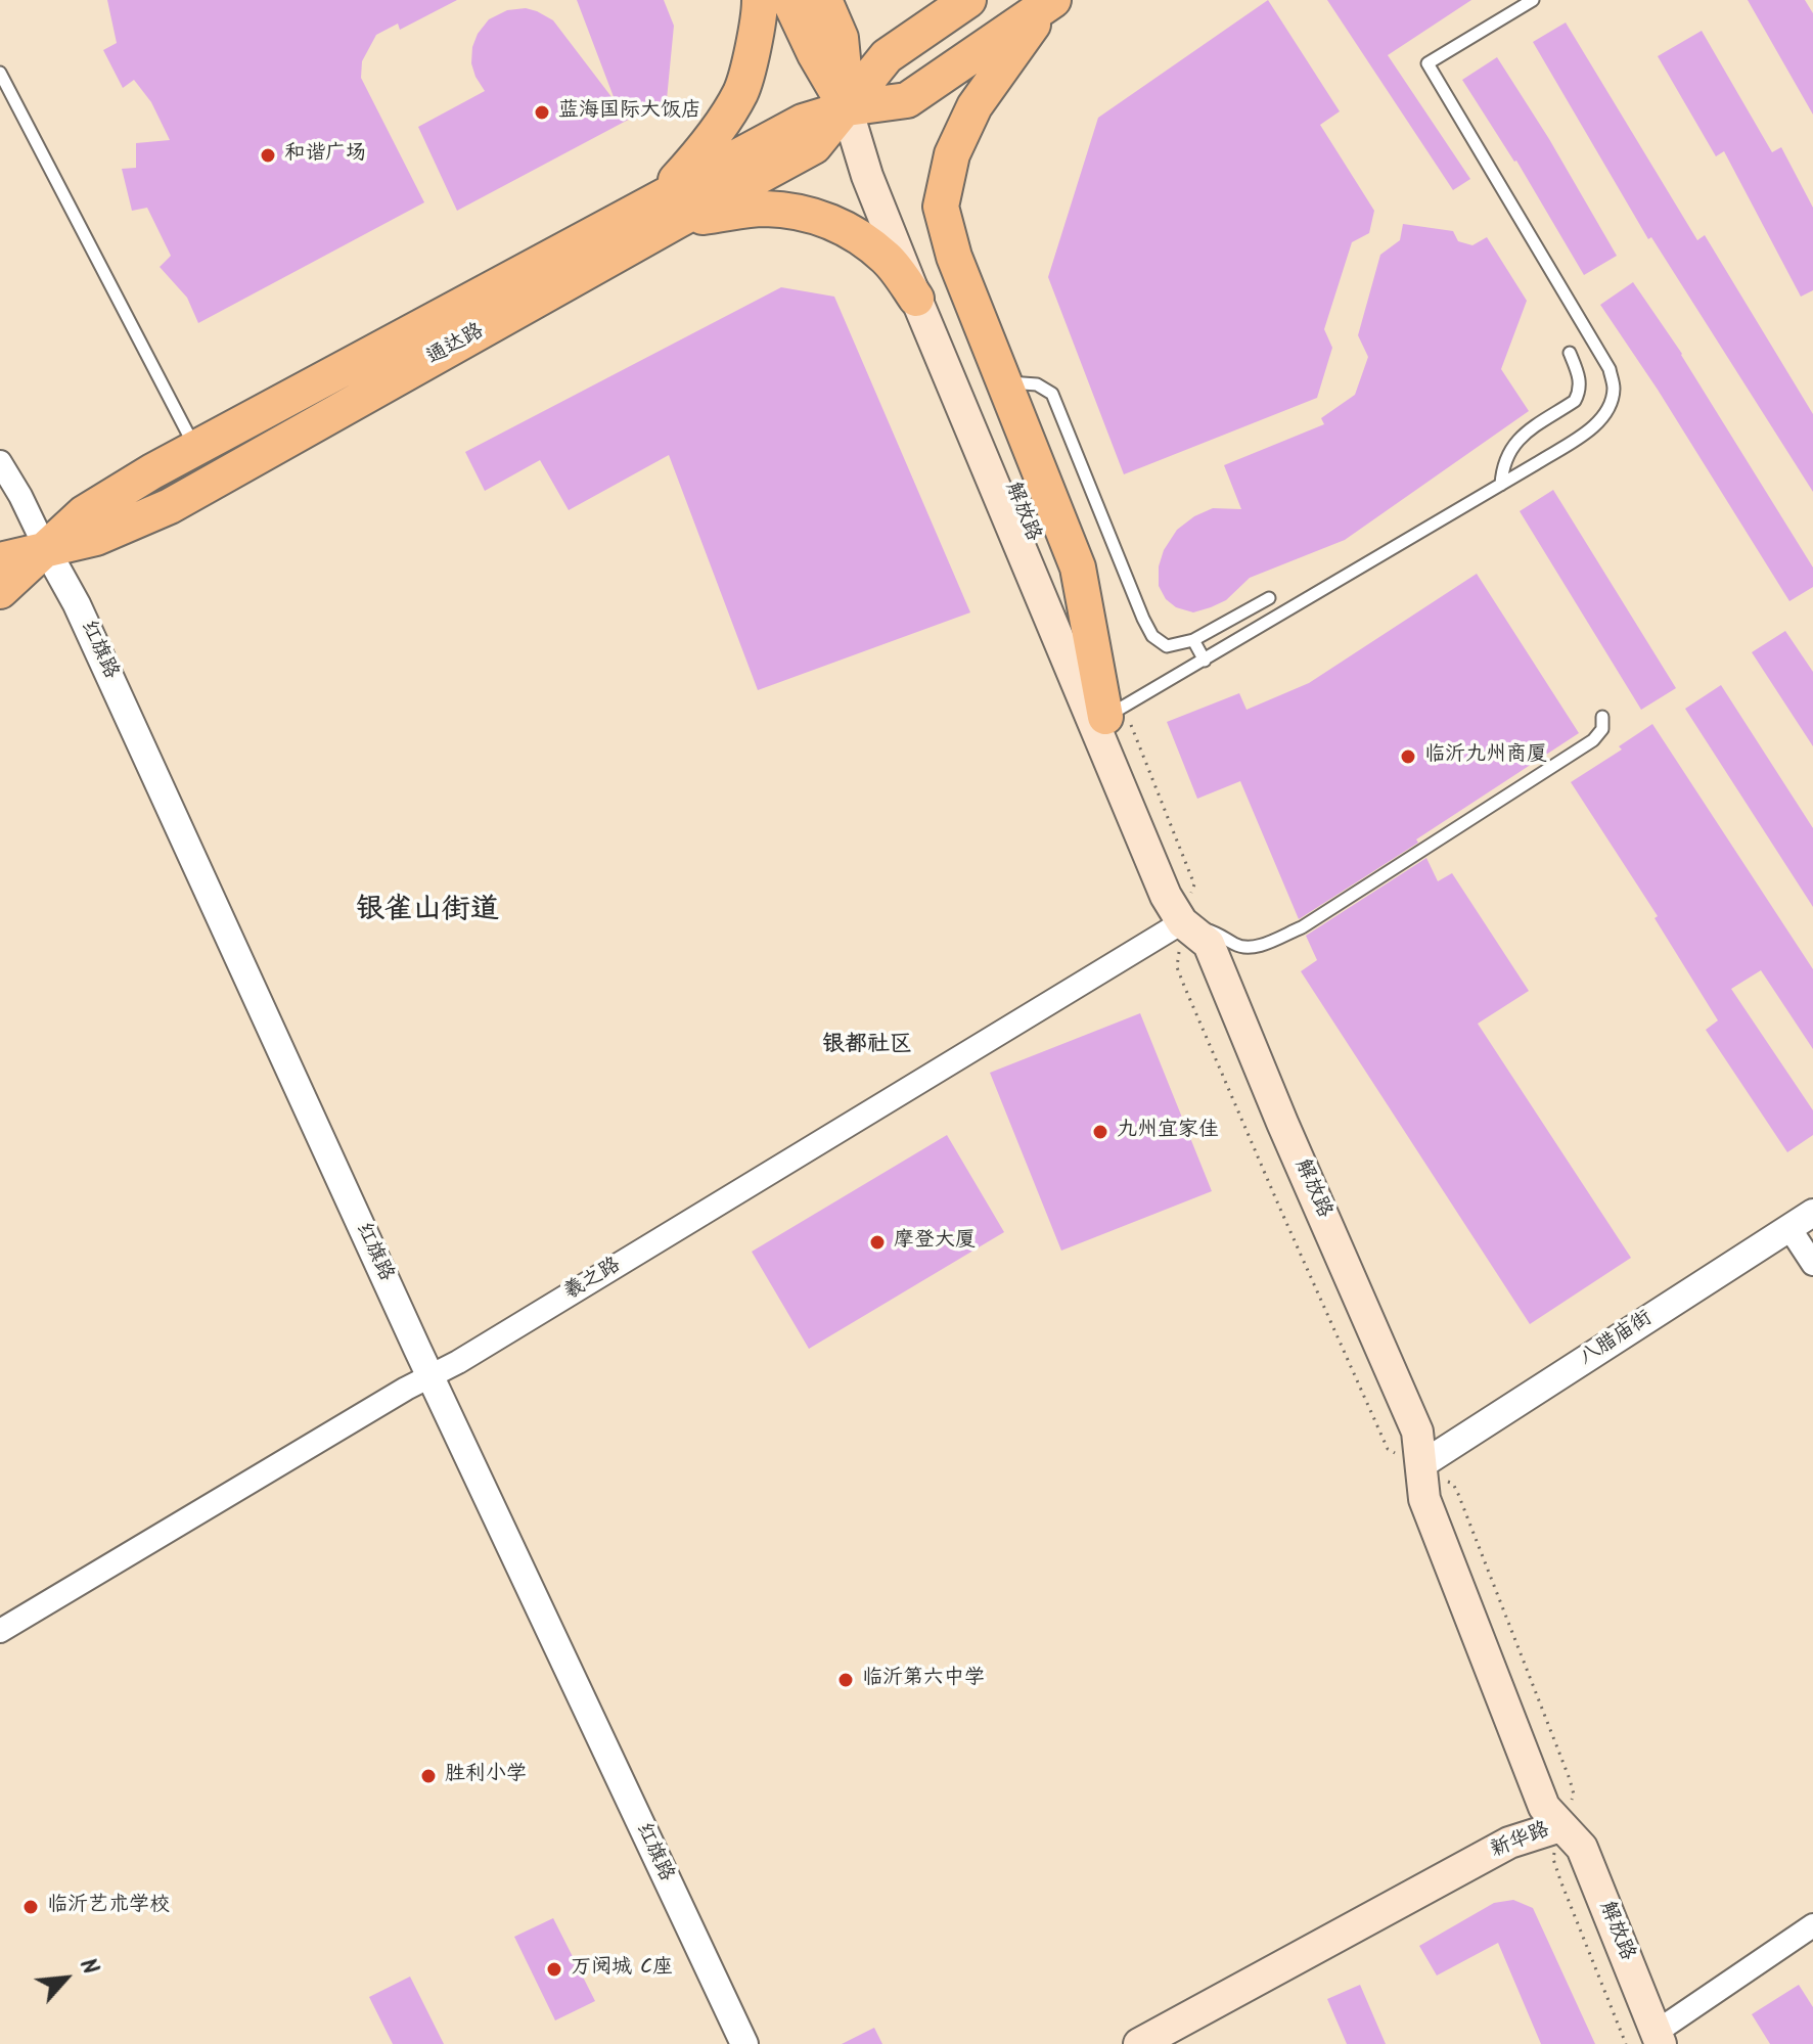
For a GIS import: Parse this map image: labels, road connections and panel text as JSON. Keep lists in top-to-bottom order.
{
  "streets": {
    "main road": ["通达路", "解放路", "新华路"],
    "street": ["红旗路", "羲之路", "八腊庙街"]
  },
  "crossings": [
    ["通达路", "解放路"],
    ["通达路", "红旗路"],
    ["解放路", "羲之路"],
    ["解放路", "八腊庙街"],
    ["解放路", "新华路"],
    ["红旗路", "羲之路"]
  ],
  "districts": ["银雀山街道", "银都社区"],
  "places": [
    "蓝海国际大饭店",
    "和谐广场",
    "临沂九州商厦",
    "九州宜家佳",
    "摩登大厦",
    "临沂第六中学",
    "胜利小学",
    "临沂艺术学校",
    "万阅城 C座"
  ],
  "north": "top right"
}
